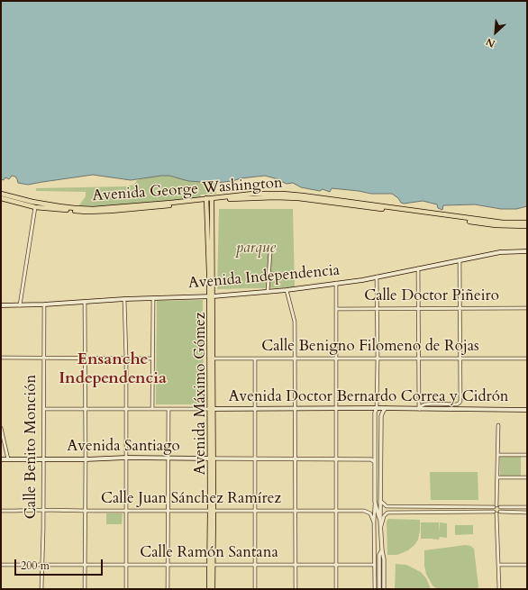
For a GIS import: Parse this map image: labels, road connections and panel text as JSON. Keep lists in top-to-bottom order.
{
  "streets": {
    "main road": [
      "Avenida George Washington",
      "Avenida Independencia",
      "Avenida Máximo Gómez",
      "Avenida Doctor Bernardo Correa y Cidrón",
      "Avenida Santiago"
    ],
    "street": [
      "Calle Doctor Piñeiro",
      "Calle Benigno Filomeno de Rojas",
      "Calle Benito Monción",
      "Calle Juan Sánchez Ramírez",
      "Calle Ramón Santana"
    ]
  },
  "crossings": [
    ["Avenida George Washington", "Avenida Máximo Gómez"],
    ["Avenida Independencia", "Avenida Máximo Gómez"],
    ["Avenida Independencia", "Calle Benito Monción"],
    ["Calle Benigno Filomeno de Rojas", "Avenida Máximo Gómez"],
    ["Avenida Máximo Gómez", "Avenida Doctor Bernardo Correa y Cidrón"],
    ["Avenida Máximo Gómez", "Avenida Santiago"],
    ["Avenida Máximo Gómez", "Calle Juan Sánchez Ramírez"],
    ["Avenida Máximo Gómez", "Calle Ramón Santana"],
    ["Calle Benito Monción", "Avenida Santiago"],
    ["Calle Benito Monción", "Calle Juan Sánchez Ramírez"],
    ["Calle Benito Monción", "Calle Ramón Santana"]
  ],
  "districts": ["Ensanche Independencia"],
  "parks": ["parque"],
  "scale_bar": "200 m",
  "north": "bottom left"
}
